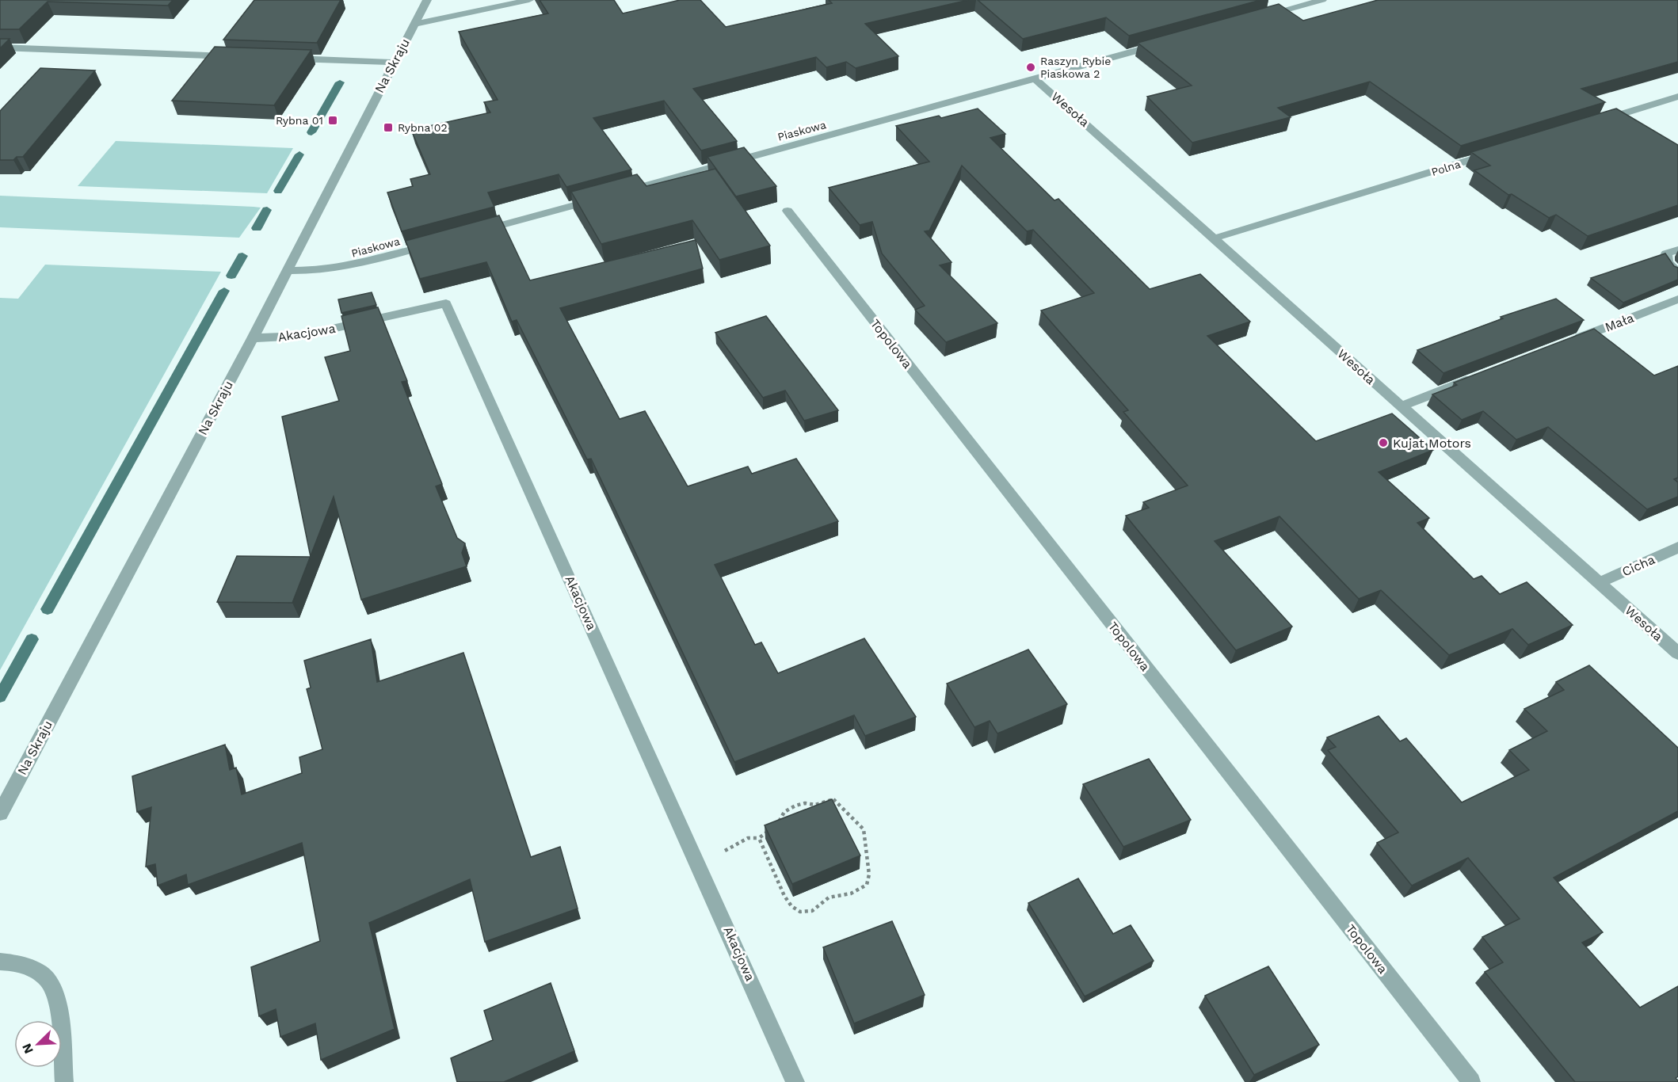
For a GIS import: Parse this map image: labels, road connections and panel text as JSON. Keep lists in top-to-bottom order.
{
  "streets": {
    "street": [
      "Na Skraju",
      "Wesoła",
      "Piaskowa",
      "Polna",
      "Mała",
      "Akacjowa",
      "Topolowa",
      "Cicha"
    ]
  },
  "crossings": [
    ["Na Skraju", "Piaskowa"],
    ["Na Skraju", "Akacjowa"],
    ["Wesoła", "Piaskowa"],
    ["Wesoła", "Polna"],
    ["Wesoła", "Cicha"]
  ],
  "places": {
    "other": ["Raszyn Rybie Piaskowa 2", "Kujat Motors"],
    "transit": ["Rybna 01", "Rybna 02"]
  },
  "north": "bottom left"
}
